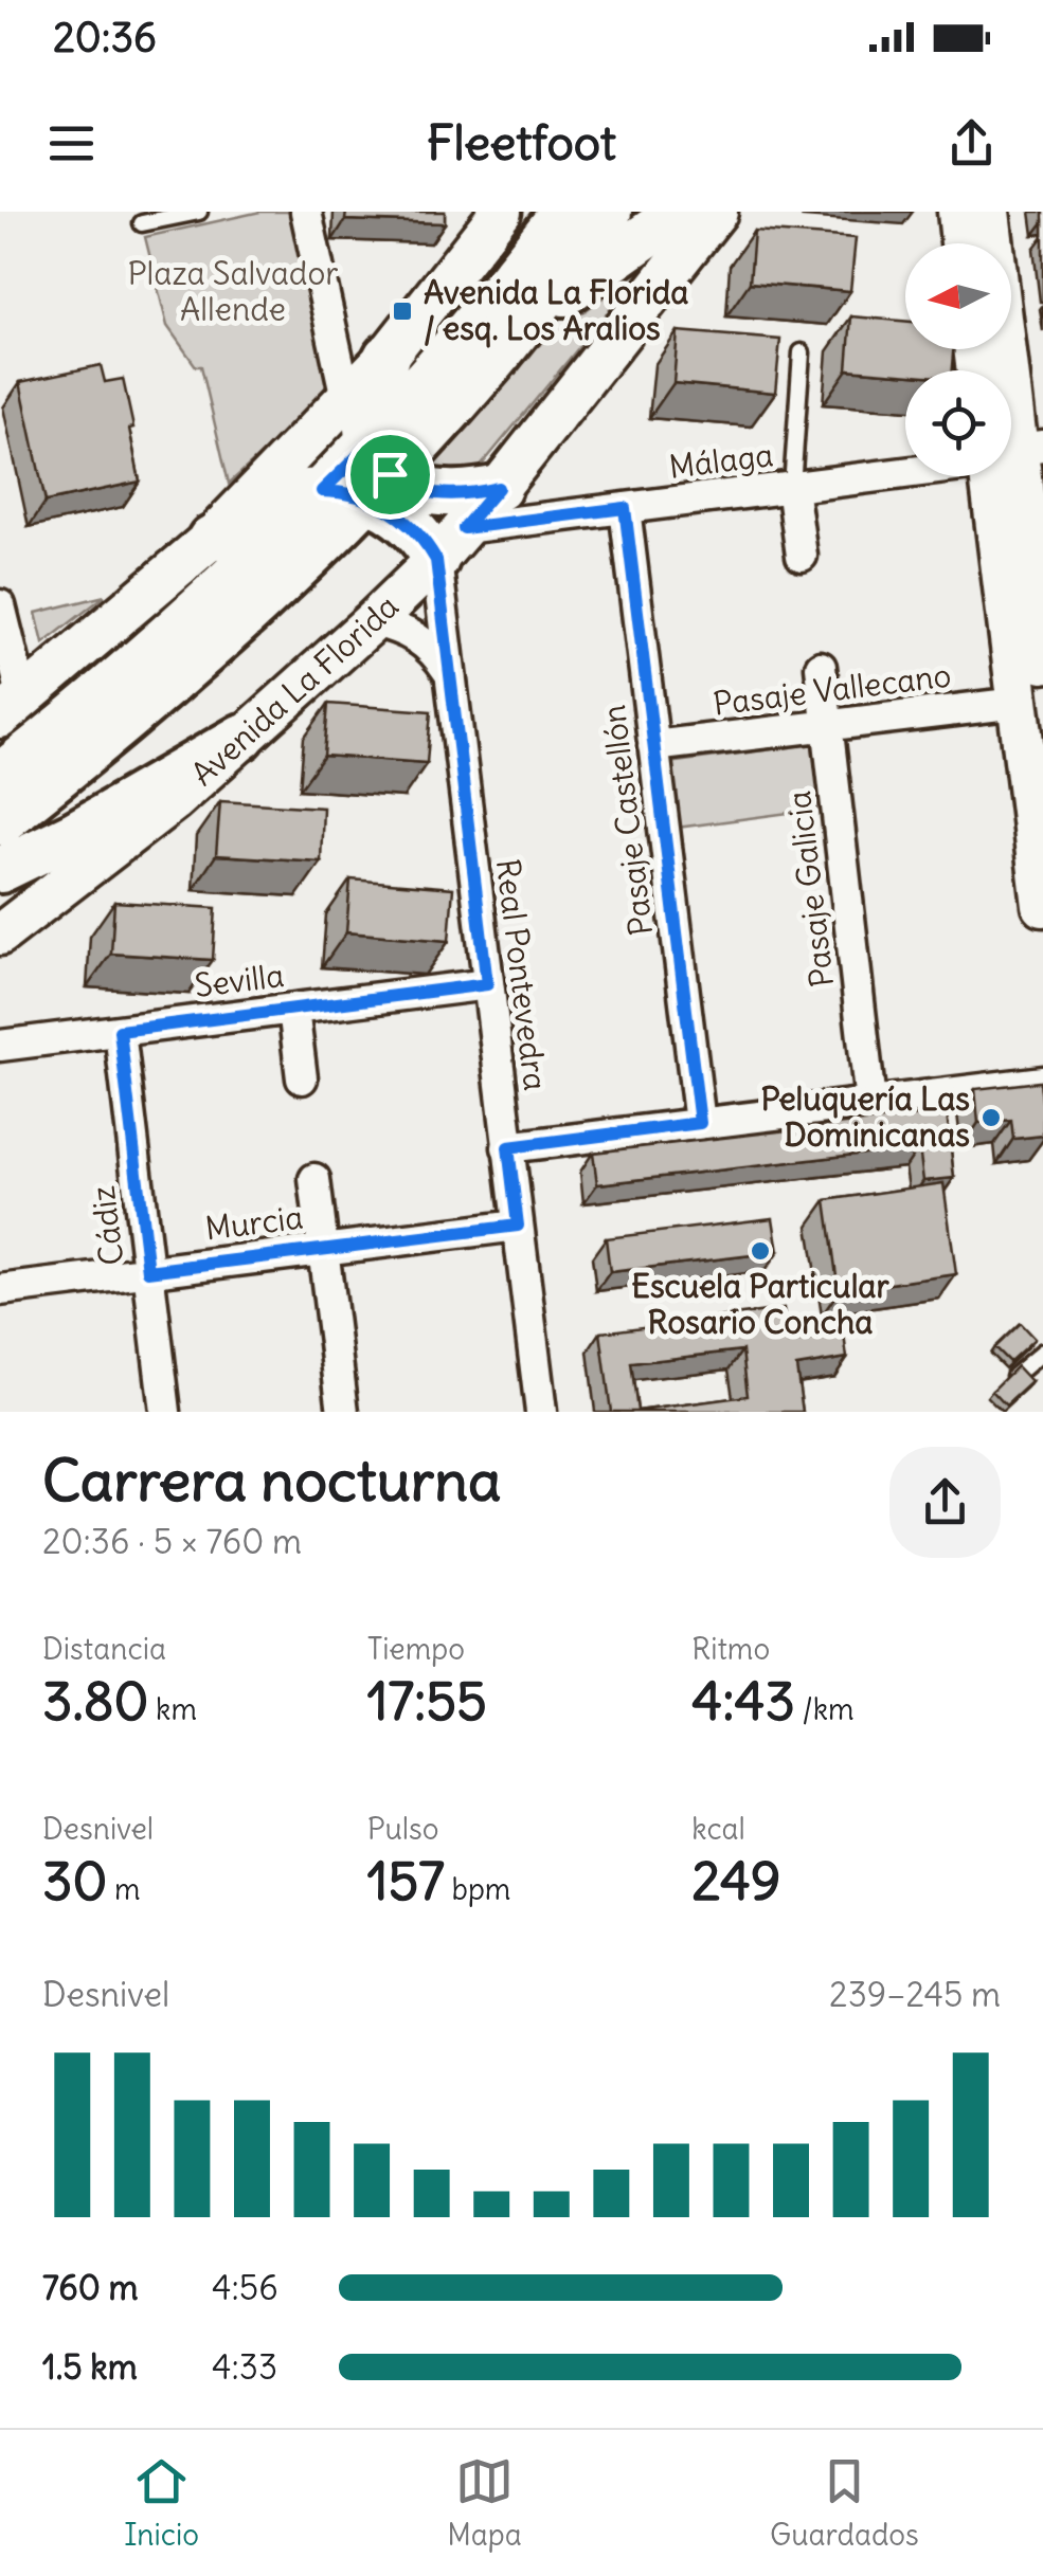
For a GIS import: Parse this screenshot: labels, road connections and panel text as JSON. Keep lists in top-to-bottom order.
{
  "streets": {
    "street": [
      "Málaga",
      "Avenida La Florida",
      "Pasaje Vallecano",
      "Pasaje Castellón",
      "Pasaje Galicia",
      "Real Pontevedra",
      "Sevilla",
      "Murcia",
      "Cádiz"
    ]
  },
  "crossings": [
    ["Málaga", "Avenida La Florida"],
    ["Málaga", "Pasaje Castellón"],
    ["Málaga", "Real Pontevedra"],
    ["Avenida La Florida", "Real Pontevedra"],
    ["Pasaje Vallecano", "Pasaje Castellón"],
    ["Pasaje Vallecano", "Pasaje Galicia"],
    ["Real Pontevedra", "Sevilla"],
    ["Real Pontevedra", "Murcia"],
    ["Sevilla", "Cádiz"],
    ["Murcia", "Cádiz"]
  ],
  "parks": ["Plaza Salvador Allende"],
  "places": {
    "transit": ["Avenida La Florida / esq. Los Aralios"],
    "other": ["Peluquería Las Dominicanas", "Escuela Particular Rosario Concha"]
  },
  "north": "left",
  "page": {
    "status": "20:36",
    "header": "Fleetfoot",
    "heading": ["Carrera nocturna", "20:36 · 5 × 760 m"],
    "stats": [
      ["Distancia", "3.80 km"],
      ["Tiempo", "17:55"],
      ["Ritmo", "4:43 /km"],
      ["Desnivel", "30 m"],
      ["Pulso", "157 bpm"],
      ["kcal", "249"]
    ],
    "chart": ["Desnivel", "239–245 m"],
    "list": [
      {
        "name": "760 m",
        "note": "4:56"
      },
      {
        "name": "1.5 km",
        "note": "4:33"
      }
    ],
    "tabs": ["Inicio", "Mapa", "Guardados"]
  }
}
